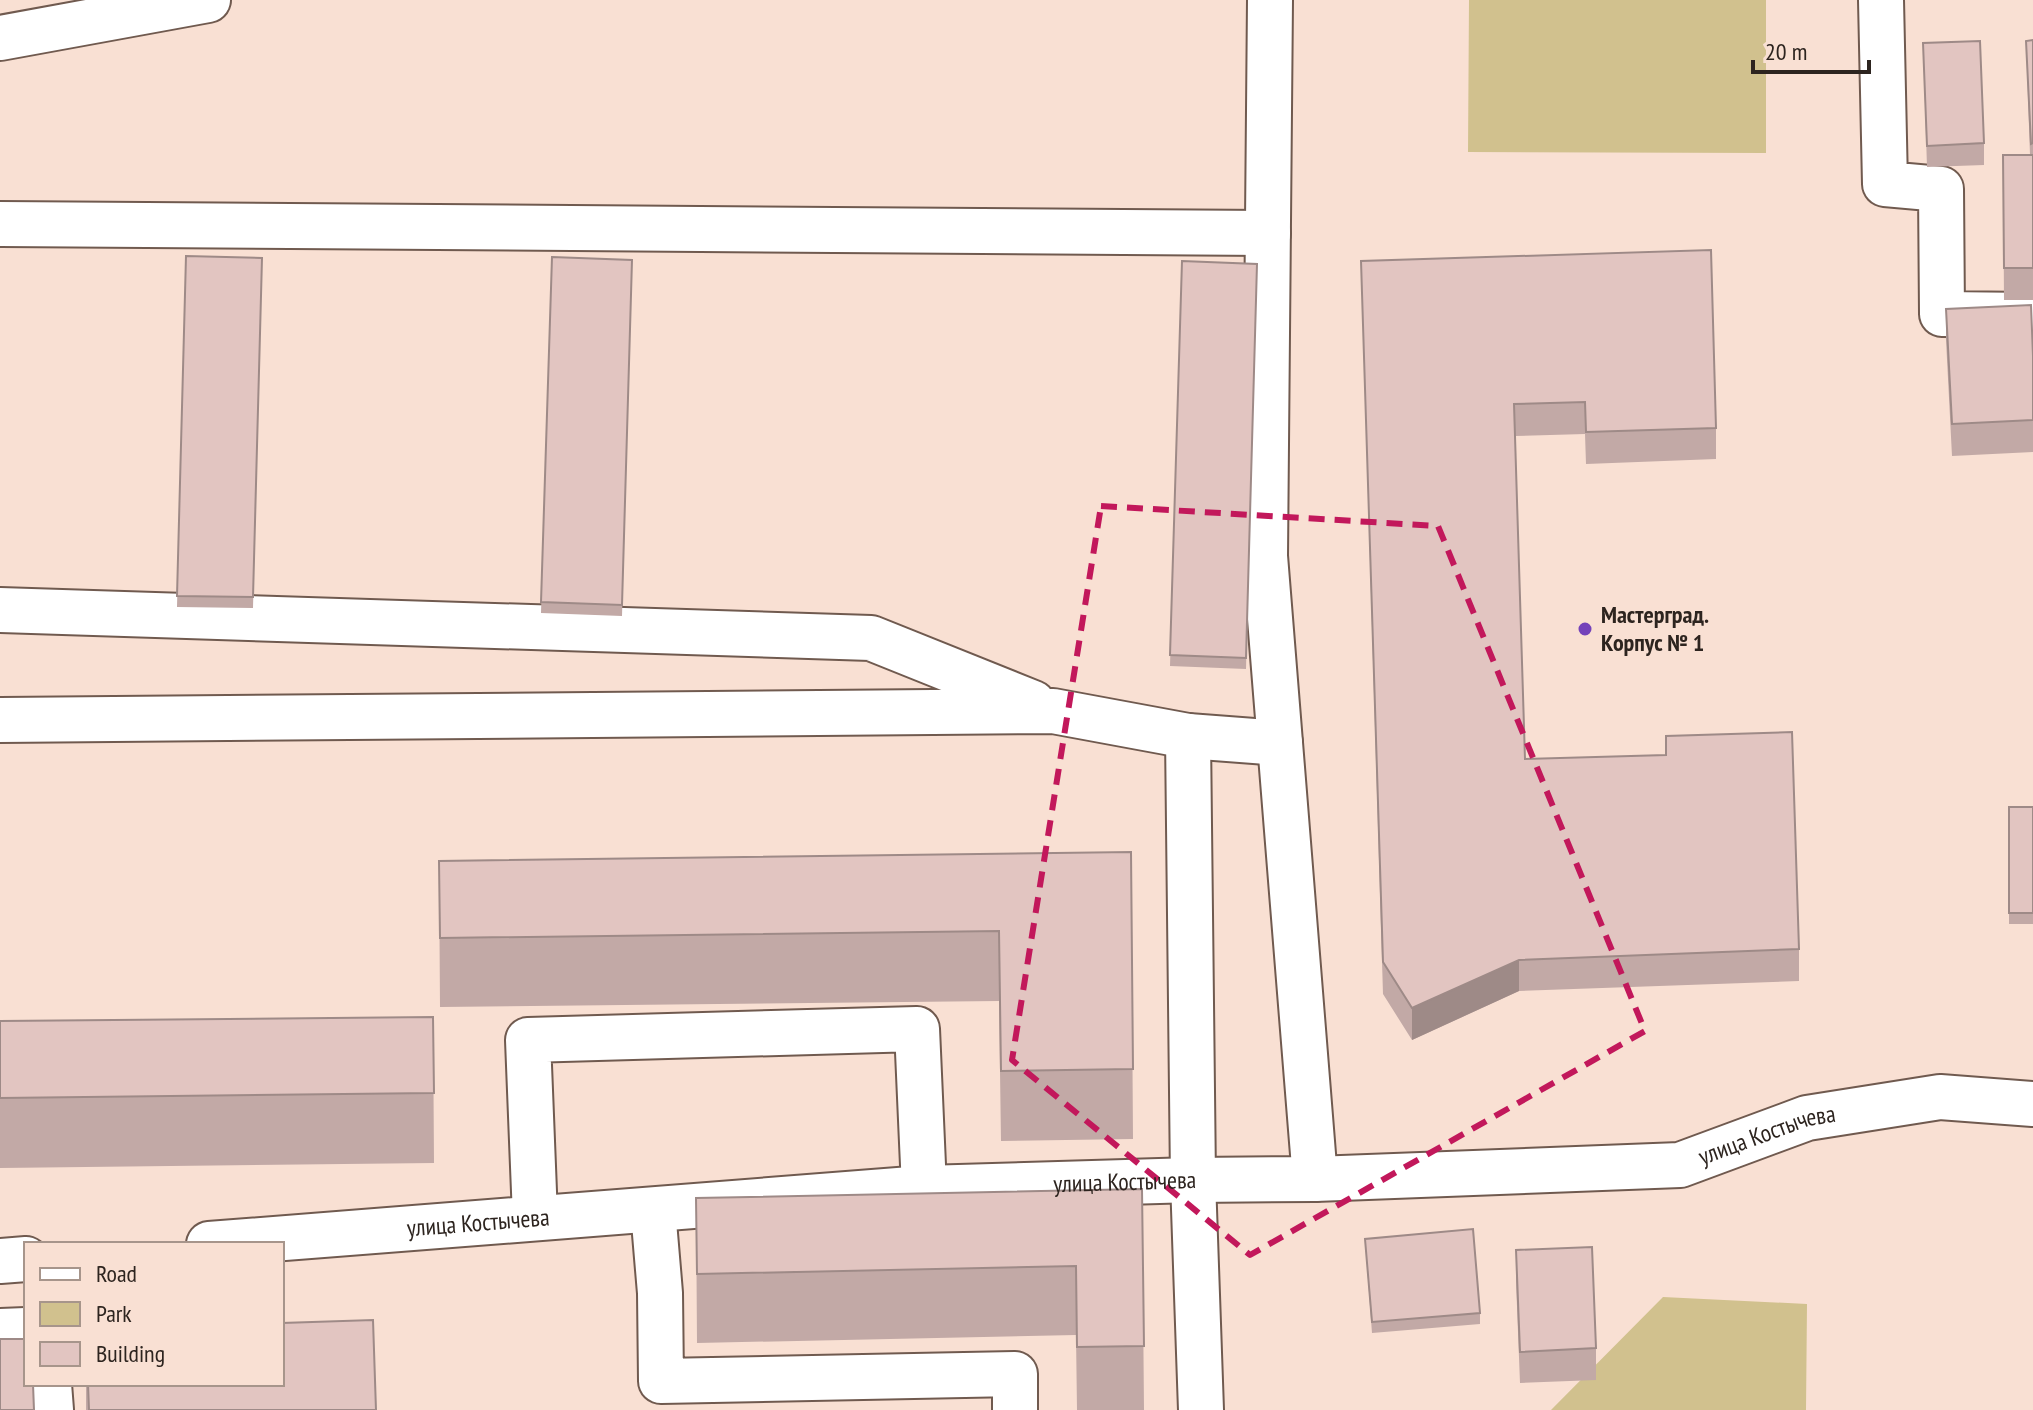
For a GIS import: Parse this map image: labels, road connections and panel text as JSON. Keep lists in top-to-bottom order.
{
  "streets": {
    "street": ["улица Костычева"]
  },
  "places": ["Мастерград. Корпус № 1"],
  "legend": ["Road", "Park", "Building"],
  "scale_bar": "20 m"
}
